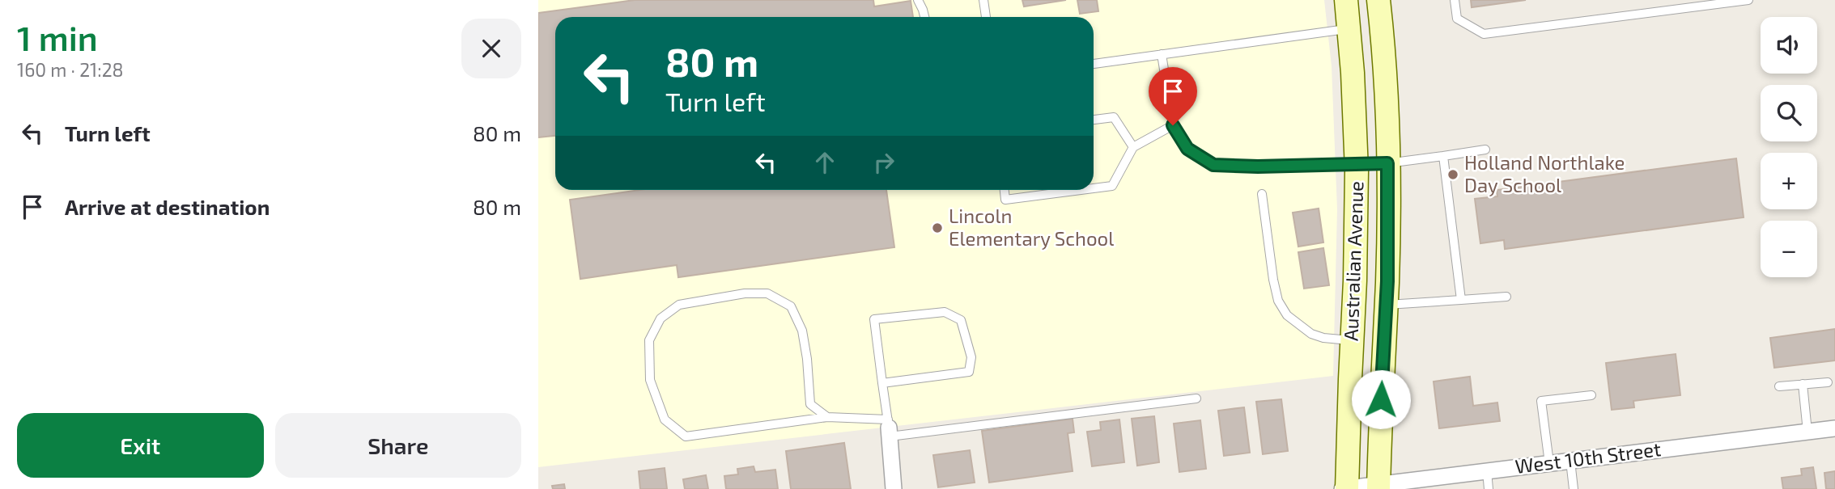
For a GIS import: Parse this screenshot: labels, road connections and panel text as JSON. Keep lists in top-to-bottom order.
{
  "streets": {
    "main road": ["Australian Avenue"],
    "street": ["West 10th Street"]
  },
  "crossings": [
    ["Australian Avenue", "West 10th Street"]
  ],
  "places": ["Holland Northlake Day School", "Lincoln Elementary School"],
  "page": {
    "heading": ["1 min", "160 m · 21:28"],
    "map_buttons": ["+", "−"],
    "turn": ["80 m", "Turn left"],
    "list": [
      {
        "name": "Turn left",
        "value": "80 m"
      },
      {
        "name": "Arrive at destination",
        "value": "80 m"
      }
    ],
    "buttons": ["Exit", "Share"]
  }
}
